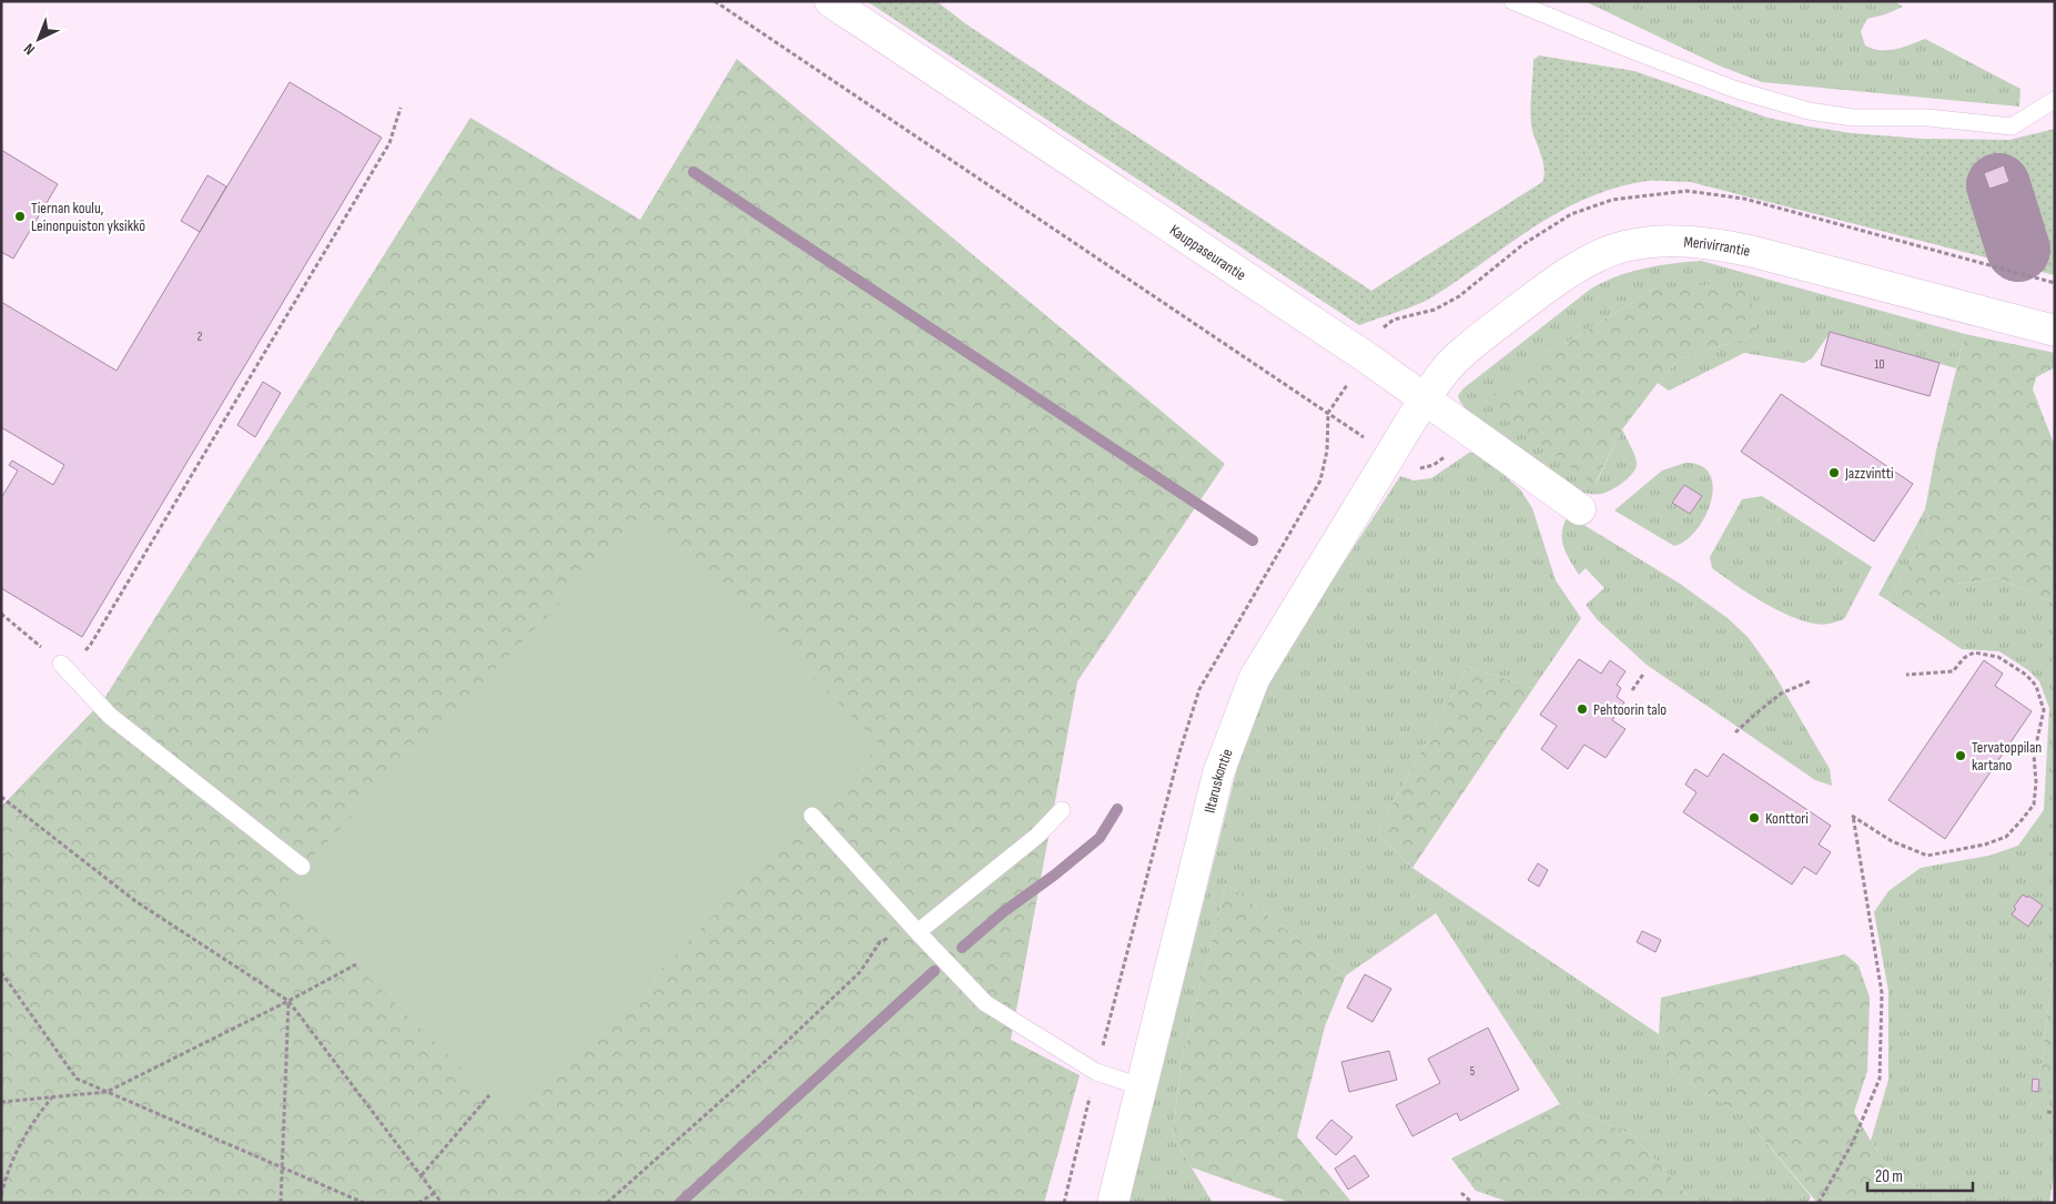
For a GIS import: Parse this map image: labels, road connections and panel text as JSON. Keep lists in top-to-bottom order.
{
  "streets": {
    "street": ["Merivirrantie", "Kauppaseurantie", "Iltaruskontie"]
  },
  "crossings": [
    ["Merivirrantie", "Kauppaseurantie"],
    ["Merivirrantie", "Iltaruskontie"],
    ["Kauppaseurantie", "Iltaruskontie"]
  ],
  "places": [
    "Tiernan koulu, Leinonpuiston yksikkö",
    "Jazzvintti",
    "Pehtoorin talo",
    "Tervatoppilan kartano",
    "Konttori"
  ],
  "house_numbers": ["2", "10", "5"],
  "scale_bar": "20 m",
  "north": "bottom left"
}
